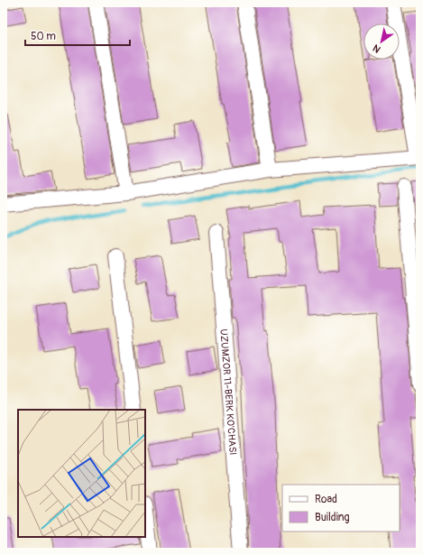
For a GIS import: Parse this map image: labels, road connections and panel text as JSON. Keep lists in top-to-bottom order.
{
  "streets": {
    "street": ["UZUMZOR 11-BERK KO'CHASI"]
  },
  "legend": ["Road", "Building"],
  "scale_bar": "50 m",
  "north": "bottom left"
}
